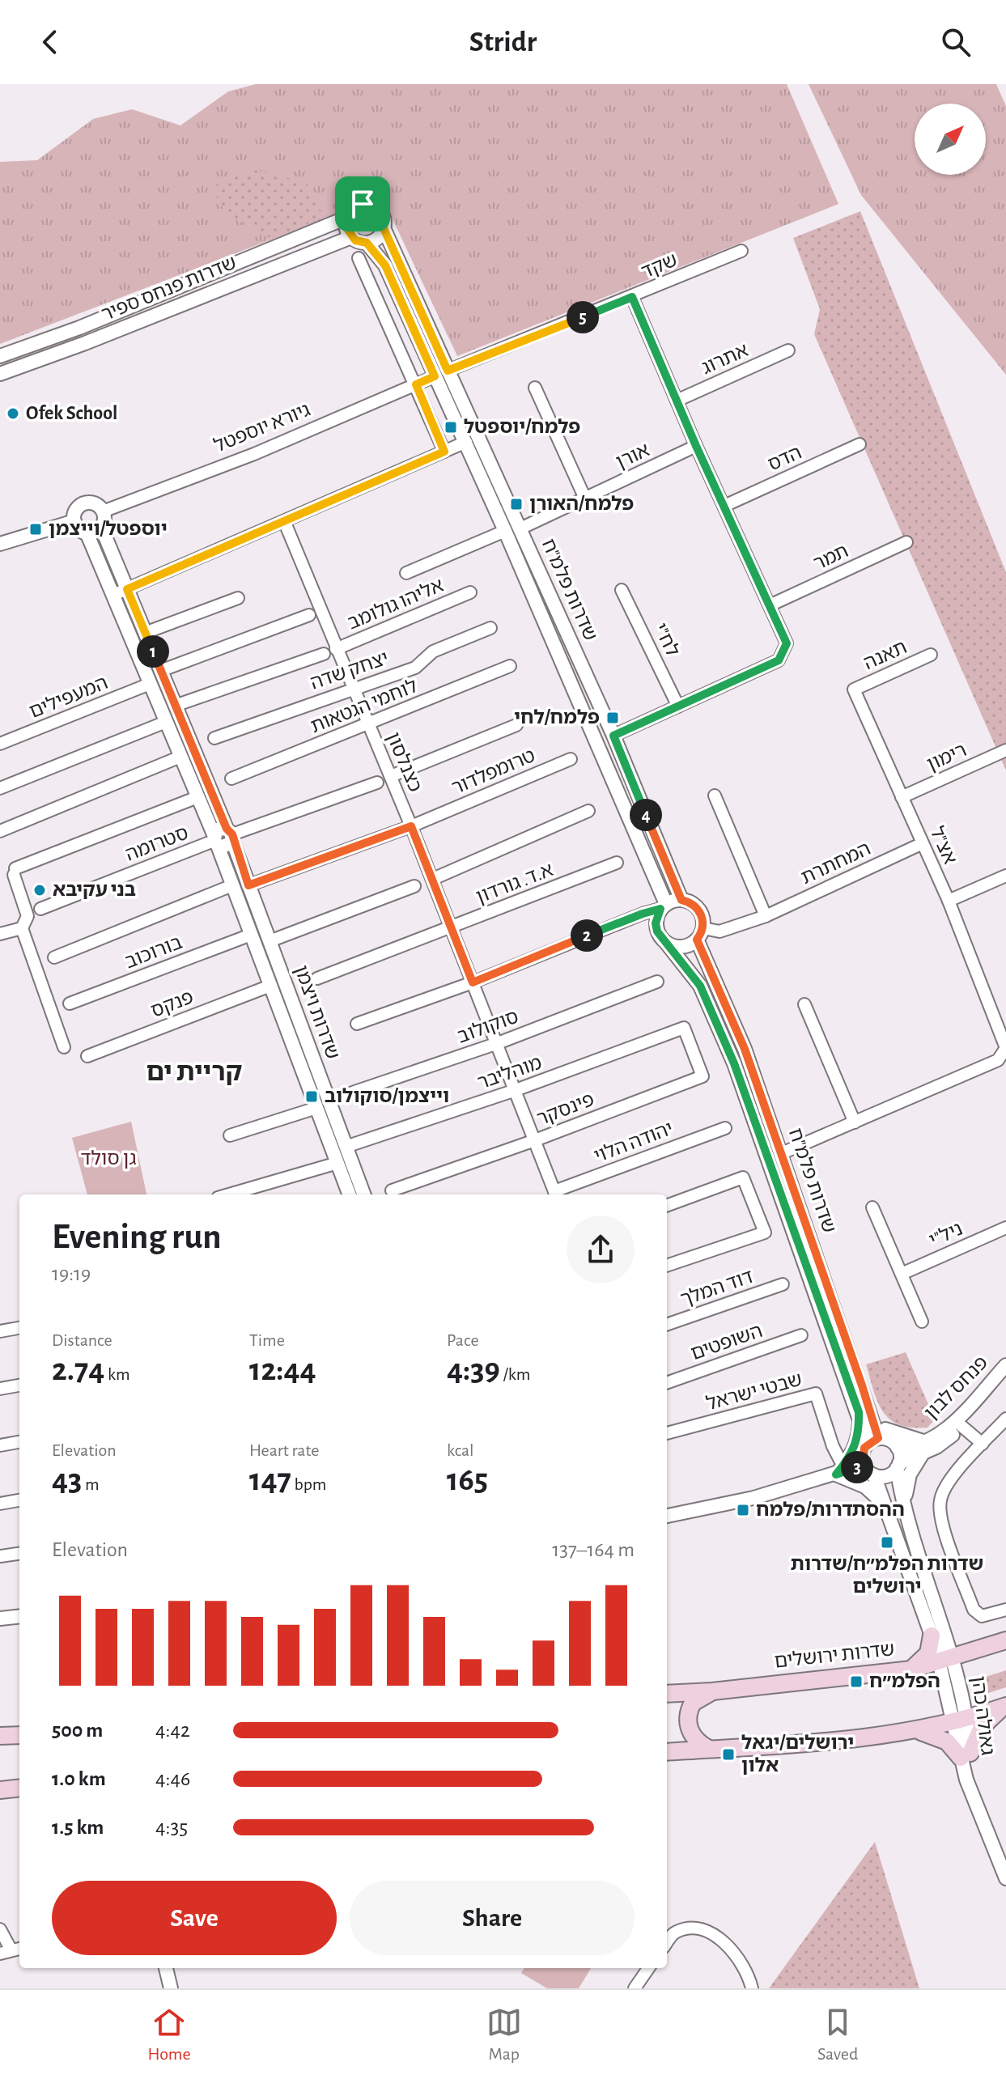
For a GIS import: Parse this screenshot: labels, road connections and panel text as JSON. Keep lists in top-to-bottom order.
{
  "streets": {
    "main road": ["שדרות ירושלים"],
    "street": [
      "שקד",
      "שדרות פנחס ספיר",
      "אתרוג",
      "גיורא יוספטל",
      "אורן",
      "הדס",
      "תמר",
      "שדרות פלמ\"ח",
      "אליהו גולומב",
      "לח\"י",
      "תאנה",
      "יצחק שדה",
      "המעפילים",
      "לוחמי הגטאות",
      "רימון",
      "כצנלסון",
      "טרומפלדור",
      "סטרומה",
      "אצ\"ל",
      "המחתרת",
      "א.ד. גורדון",
      "בורוכוב",
      "פנקס",
      "שדרות ויצמן",
      "סוקולוב",
      "מוהליבר",
      "פינסקר",
      "יהודה הלוי",
      "ניל\"י",
      "דוד המלך",
      "השופטים",
      "פנחס לבון",
      "שבטי ישראל",
      "גאולה כהן"
    ]
  },
  "crossings": [
    ["שקד", "שדרות פלמ\"ח"],
    ["שדרות פנחס ספיר", "שדרות פלמ\"ח"],
    ["גיורא יוספטל", "שדרות פלמ\"ח"],
    ["גיורא יוספטל", "שדרות ויצמן"],
    ["אורן", "שדרות פלמ\"ח"],
    ["שדרות פלמ\"ח", "אצ\"ל"],
    ["שדרות פלמ\"ח", "המחתרת"],
    ["שדרות פלמ\"ח", "פנחס לבון"],
    ["אליהו גולומב", "כצנלסון"],
    ["תאנה", "אצ\"ל"],
    ["יצחק שדה", "כצנלסון"],
    ["המעפילים", "שדרות ויצמן"],
    ["לוחמי הגטאות", "כצנלסון"],
    ["רימון", "אצ\"ל"],
    ["כצנלסון", "טרומפלדור"],
    ["כצנלסון", "א.ד. גורדון"],
    ["כצנלסון", "סוקולוב"],
    ["כצנלסון", "מוהליבר"],
    ["כצנלסון", "פינסקר"],
    ["כצנלסון", "יהודה הלוי"],
    ["טרומפלדור", "שדרות ויצמן"],
    ["סטרומה", "שדרות ויצמן"],
    ["אצ\"ל", "המחתרת"],
    ["בורוכוב", "שדרות ויצמן"],
    ["פנקס", "שדרות ויצמן"],
    ["שדרות ויצמן", "סוקולוב"],
    ["שדרות ויצמן", "מוהליבר"],
    ["מוהליבר", "פינסקר"]
  ],
  "districts": ["קריית ים"],
  "parks": ["גן סולד"],
  "places": {
    "other": ["Ofek School", "בני עקיבא"],
    "transit": [
      "פלמח/יוספטל",
      "פלמח/האורן",
      "יוספטל/וייצמן",
      "פלמח/לחי",
      "וייצמן/סוקולוב",
      "ההסתדרות/פלמח",
      "שדרות הפלמ״ח/שדרות ירושלים",
      "הפלמ״ח",
      "ירושלים/יגאל אלון"
    ]
  },
  "north": "top right",
  "page": {
    "header": "Stridr",
    "pins": [
      "5",
      "1",
      "4",
      "2",
      "3"
    ],
    "heading": ["Evening run", "19:19"],
    "stats": [
      ["Distance", "2.74 km"],
      ["Time", "12:44"],
      ["Pace", "4:39 /km"],
      ["Elevation", "43 m"],
      ["Heart rate", "147 bpm"],
      ["kcal", "165"]
    ],
    "chart": ["Elevation", "137–164 m"],
    "list": [
      {
        "name": "500 m",
        "note": "4:42"
      },
      {
        "name": "1.0 km",
        "note": "4:46"
      },
      {
        "name": "1.5 km",
        "note": "4:35"
      }
    ],
    "buttons": ["Save", "Share"],
    "tabs": ["Home", "Map", "Saved"]
  }
}
